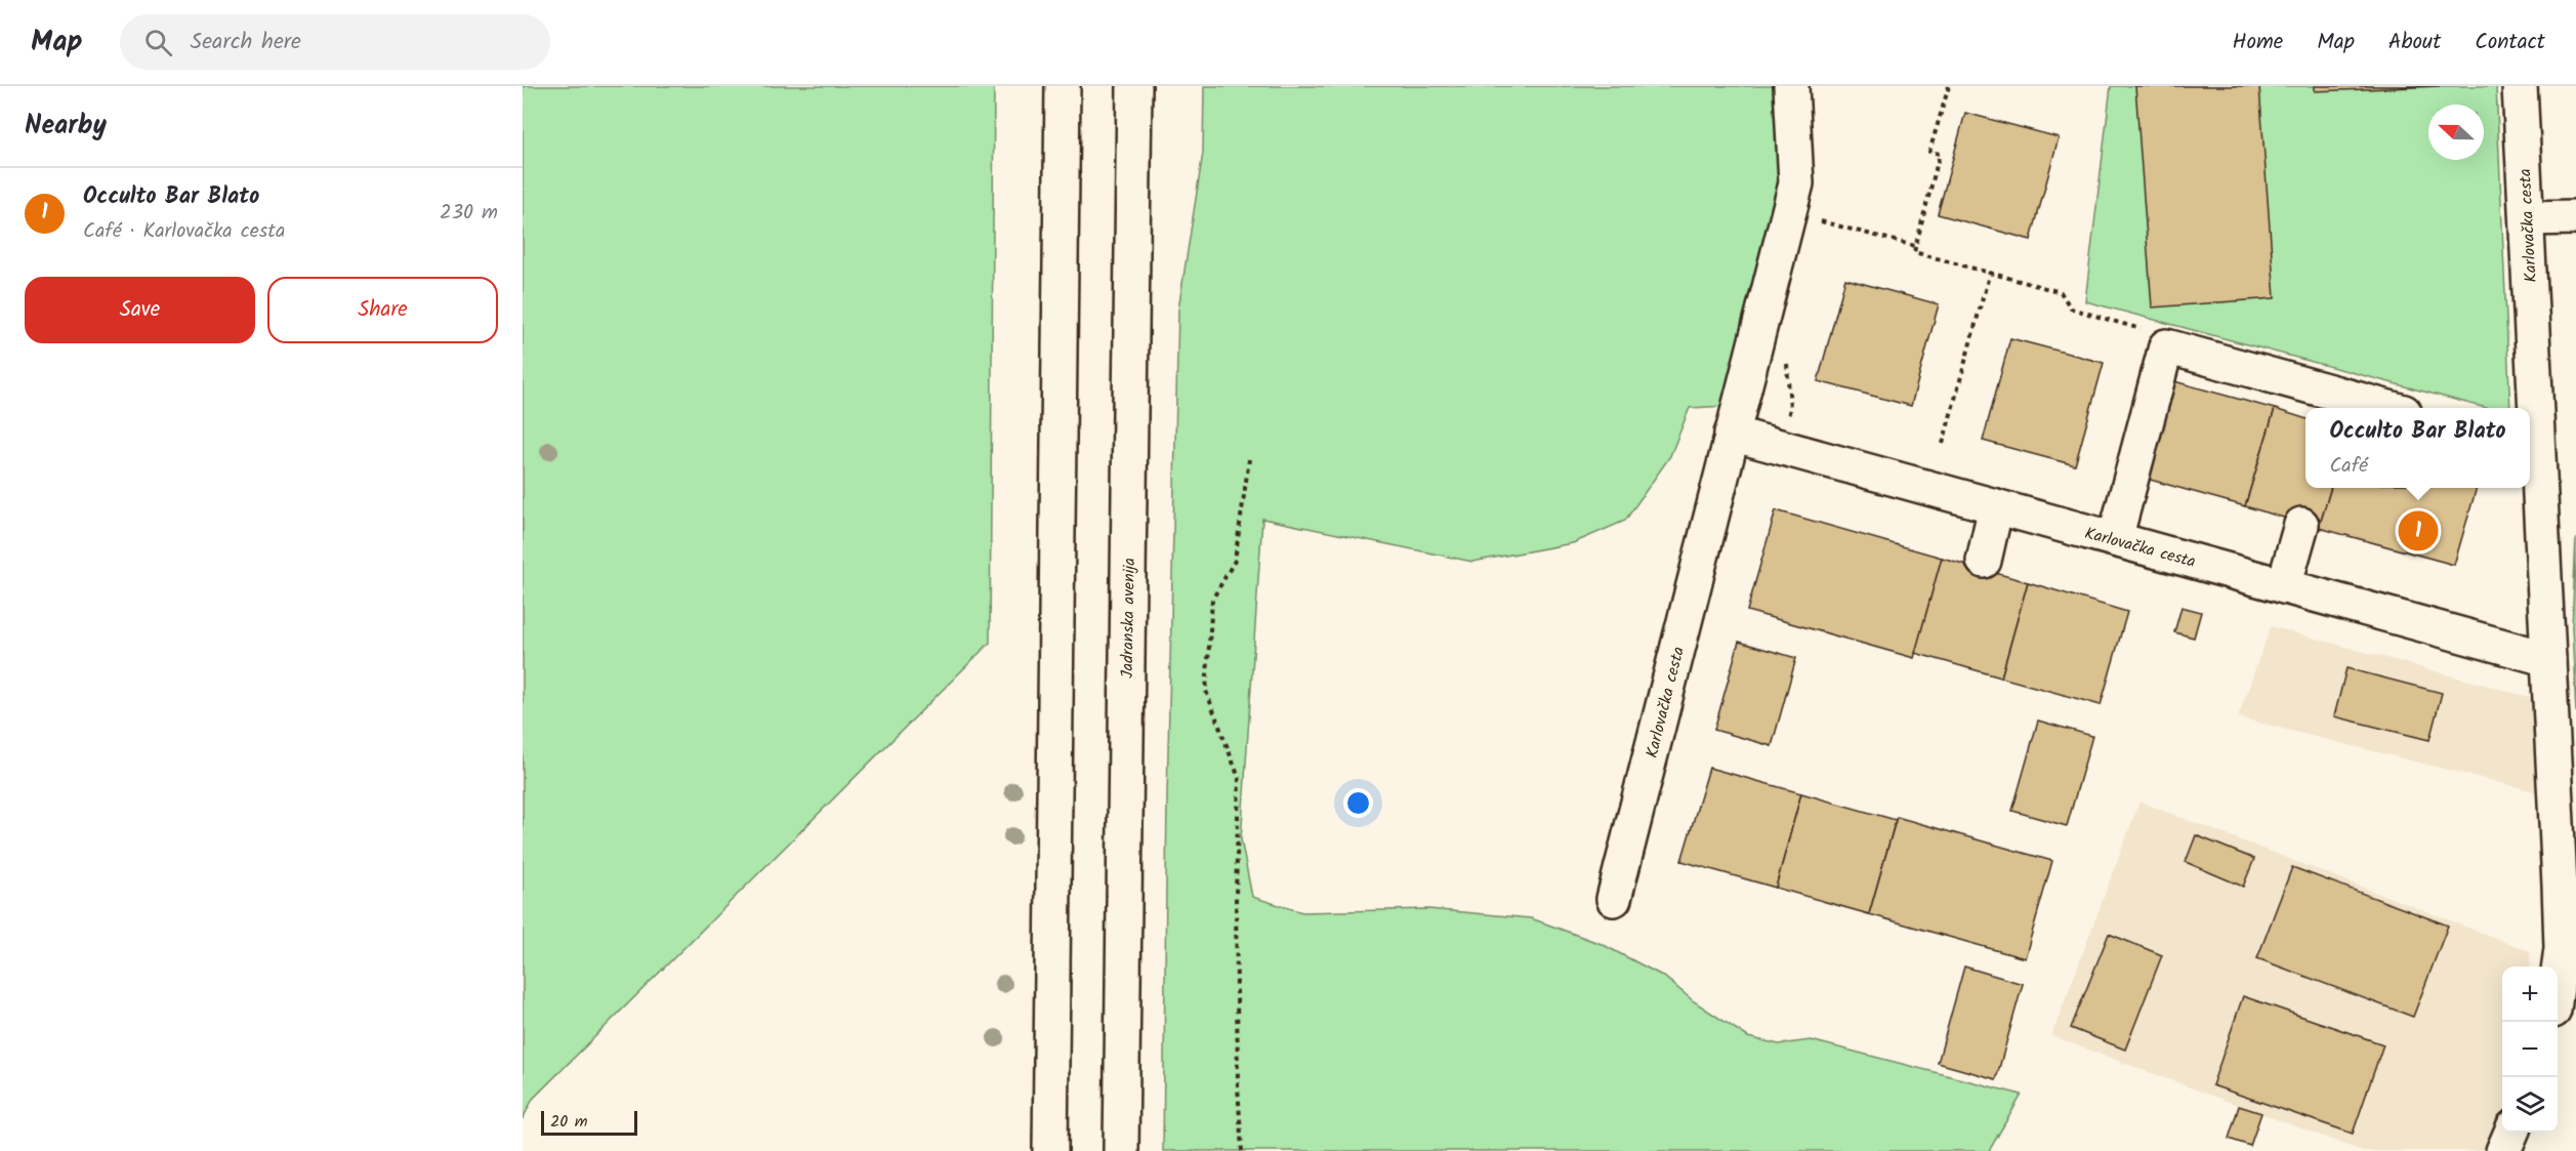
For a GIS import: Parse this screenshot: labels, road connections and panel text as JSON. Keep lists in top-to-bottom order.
{
  "streets": {
    "street": ["Karlovačka cesta", "Jadranska avenija"]
  },
  "scale_bar": "20 m",
  "north": "left",
  "page": {
    "header": "Map",
    "search": "Search here",
    "nav": [
      "Home",
      "Map",
      "About",
      "Contact"
    ],
    "heading": "Nearby",
    "list": [
      {
        "mark": "1",
        "name": "Occulto Bar Blato",
        "note": "Café · Karlovačka cesta",
        "value": "230 m"
      }
    ],
    "buttons": ["Save", "Share"],
    "popup": ["Occulto Bar Blato", "Café"],
    "pins": "1",
    "map_buttons": ["+", "−"],
    "scale": "20 m"
  }
}
